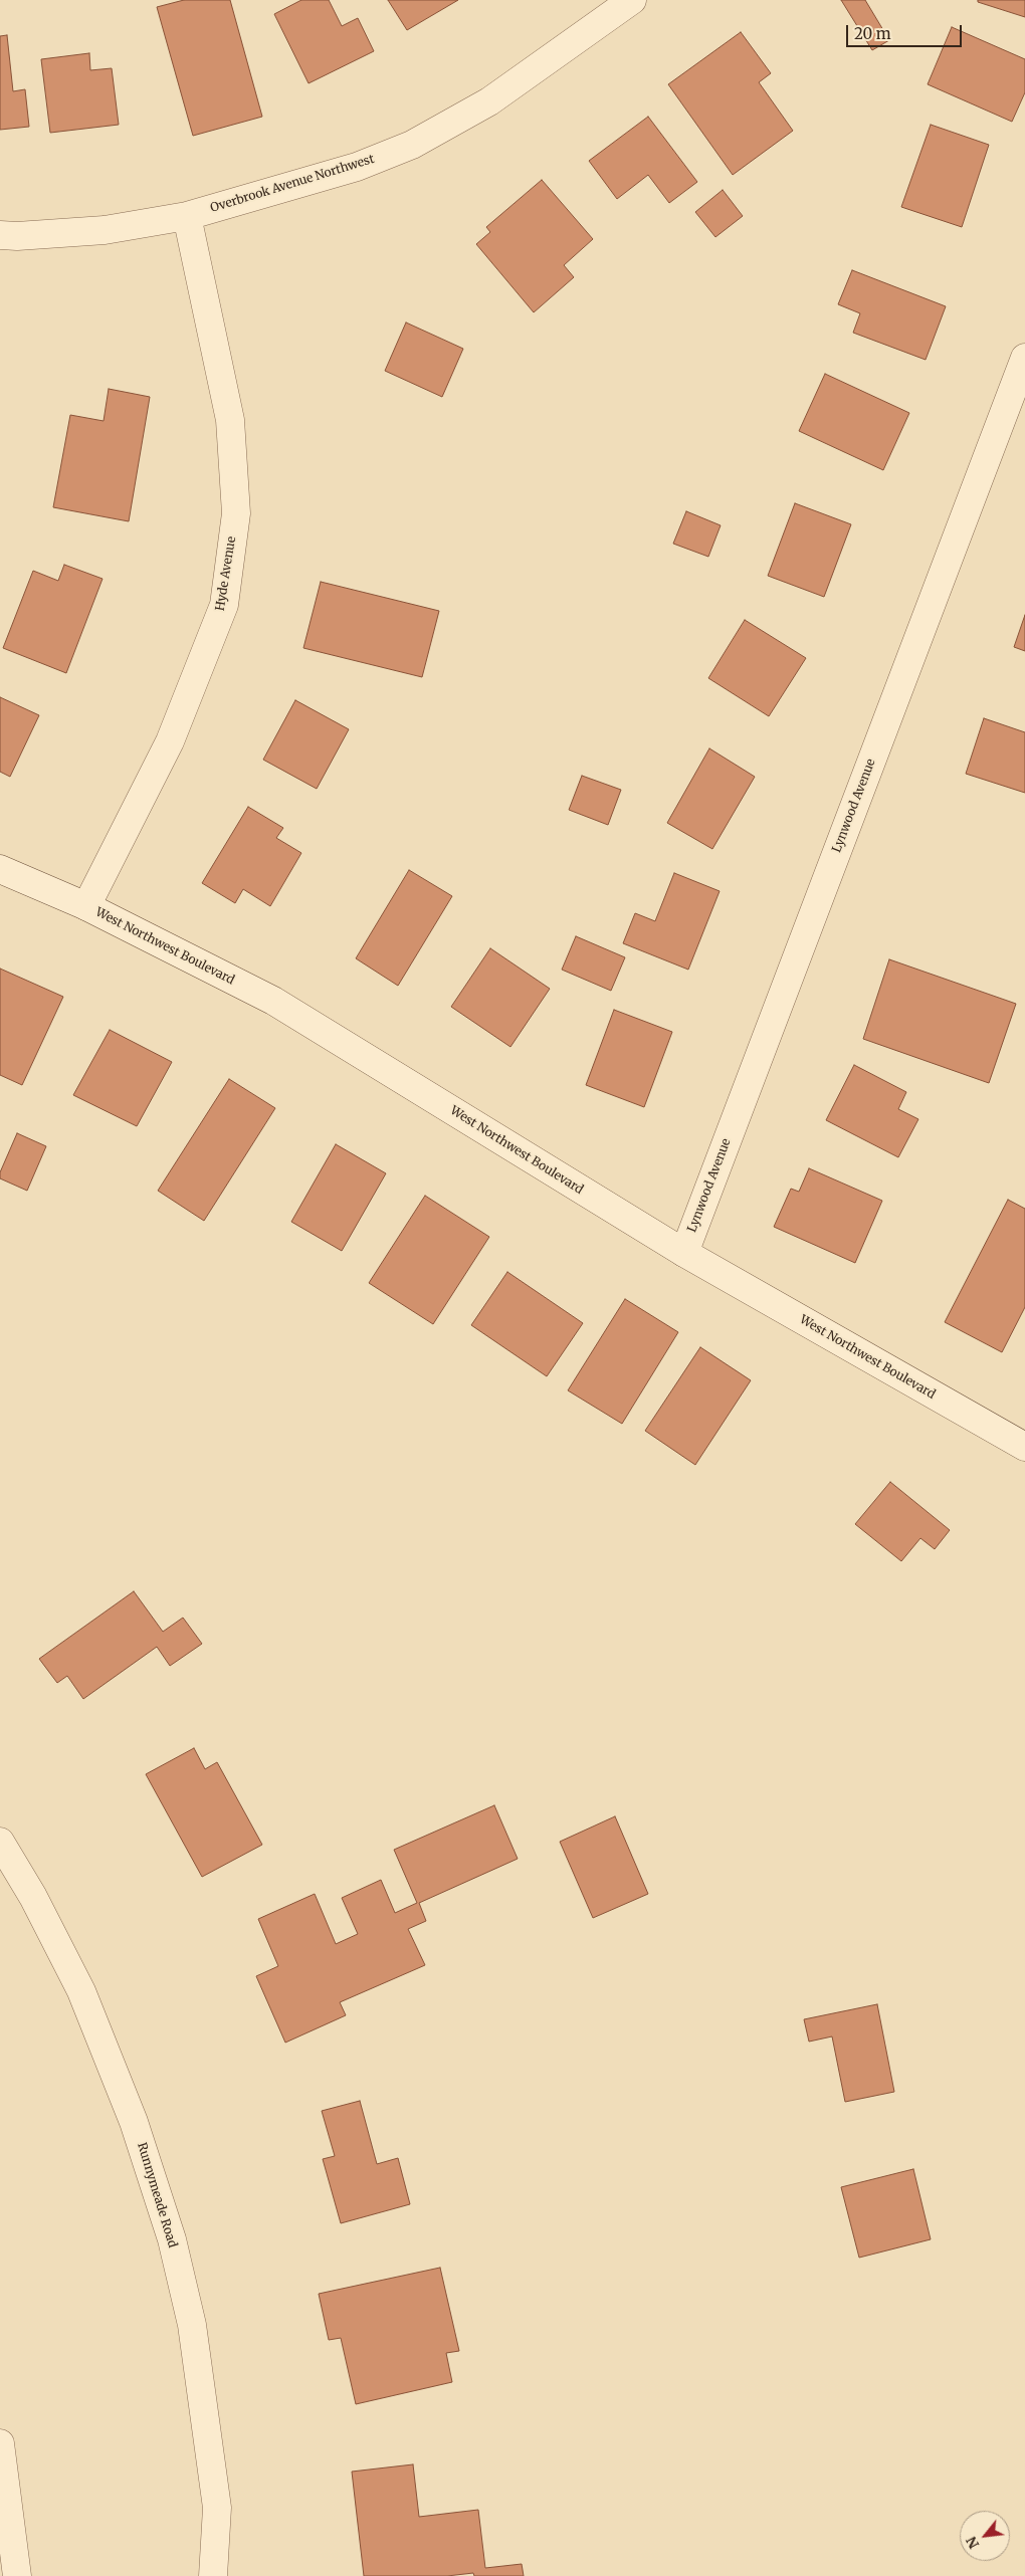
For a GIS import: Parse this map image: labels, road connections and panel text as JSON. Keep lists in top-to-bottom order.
{
  "streets": {
    "street": [
      "Overbrook Avenue Northwest",
      "Hyde Avenue",
      "Lynwood Avenue",
      "West Northwest Boulevard",
      "Runnymeade Road"
    ]
  },
  "crossings": [
    ["Overbrook Avenue Northwest", "Hyde Avenue"],
    ["Hyde Avenue", "West Northwest Boulevard"],
    ["Lynwood Avenue", "West Northwest Boulevard"]
  ],
  "scale_bar": "20 m",
  "north": "bottom left"
}
